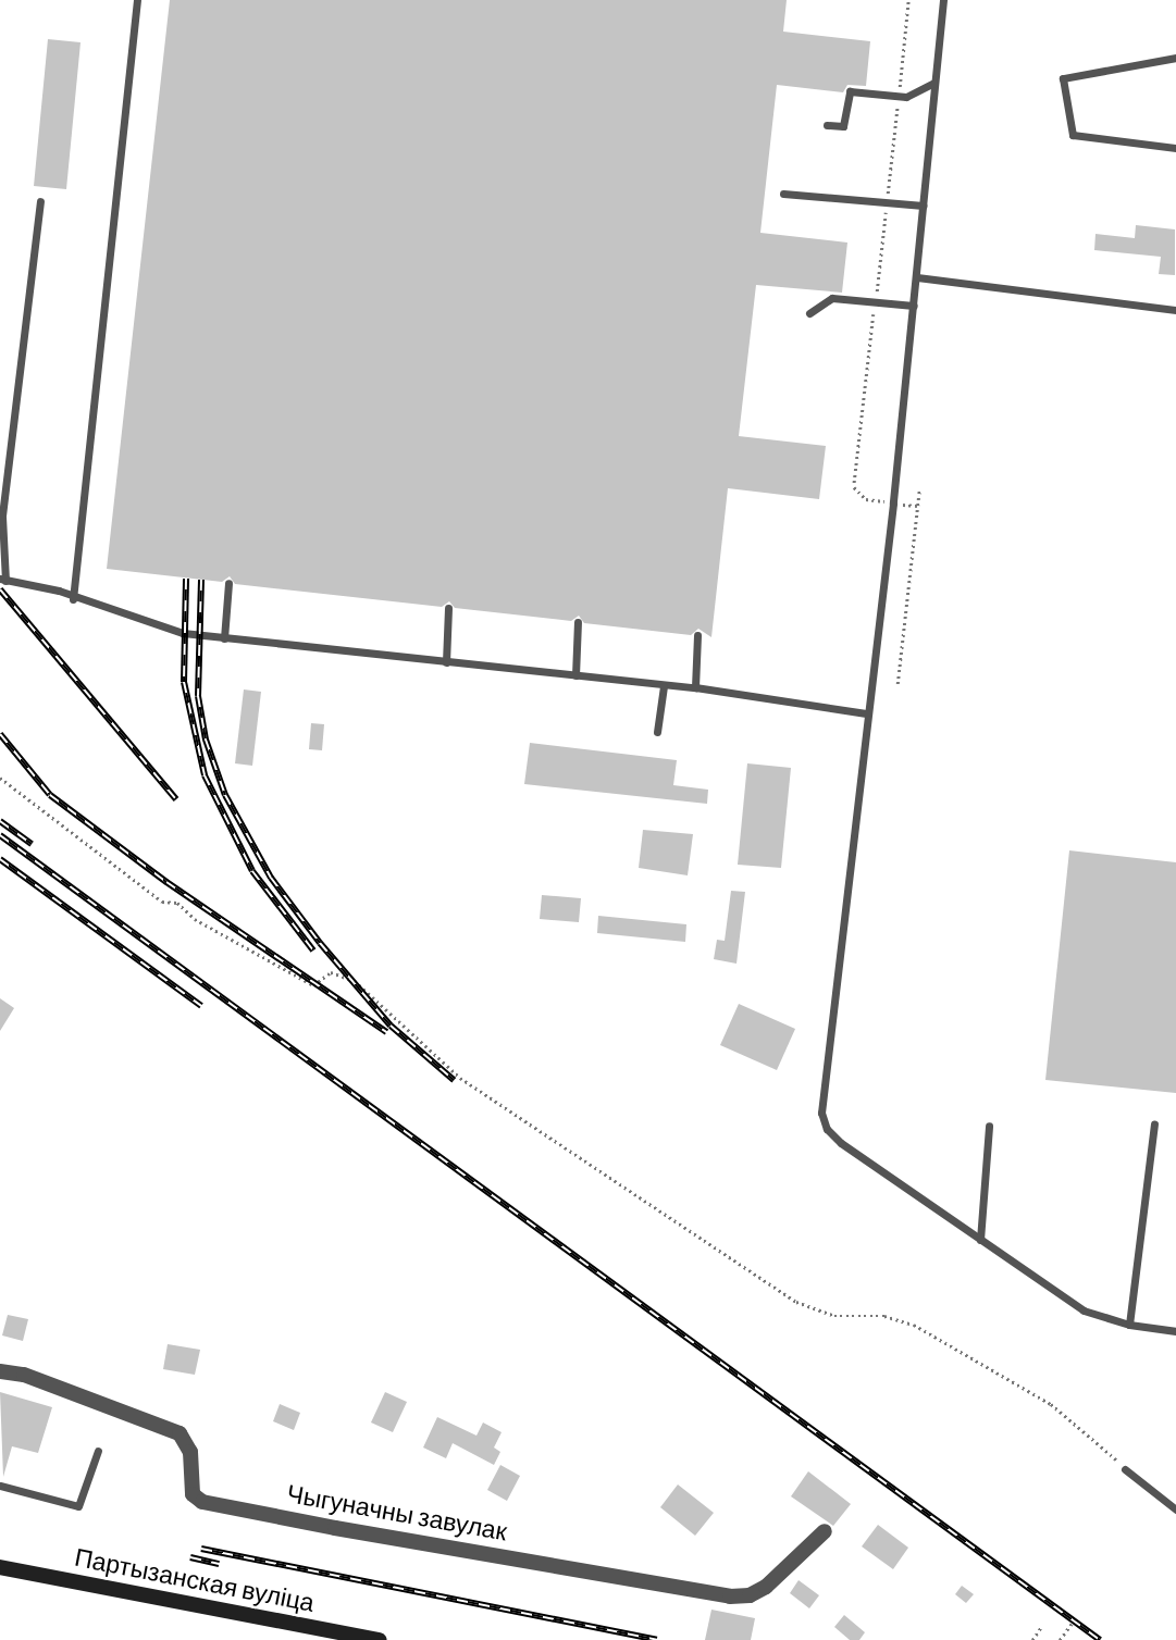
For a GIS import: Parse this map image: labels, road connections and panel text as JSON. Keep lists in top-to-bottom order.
{
  "streets": {
    "street": ["Чыгуначны завулак", "Партызанская вуліца"]
  }
}
